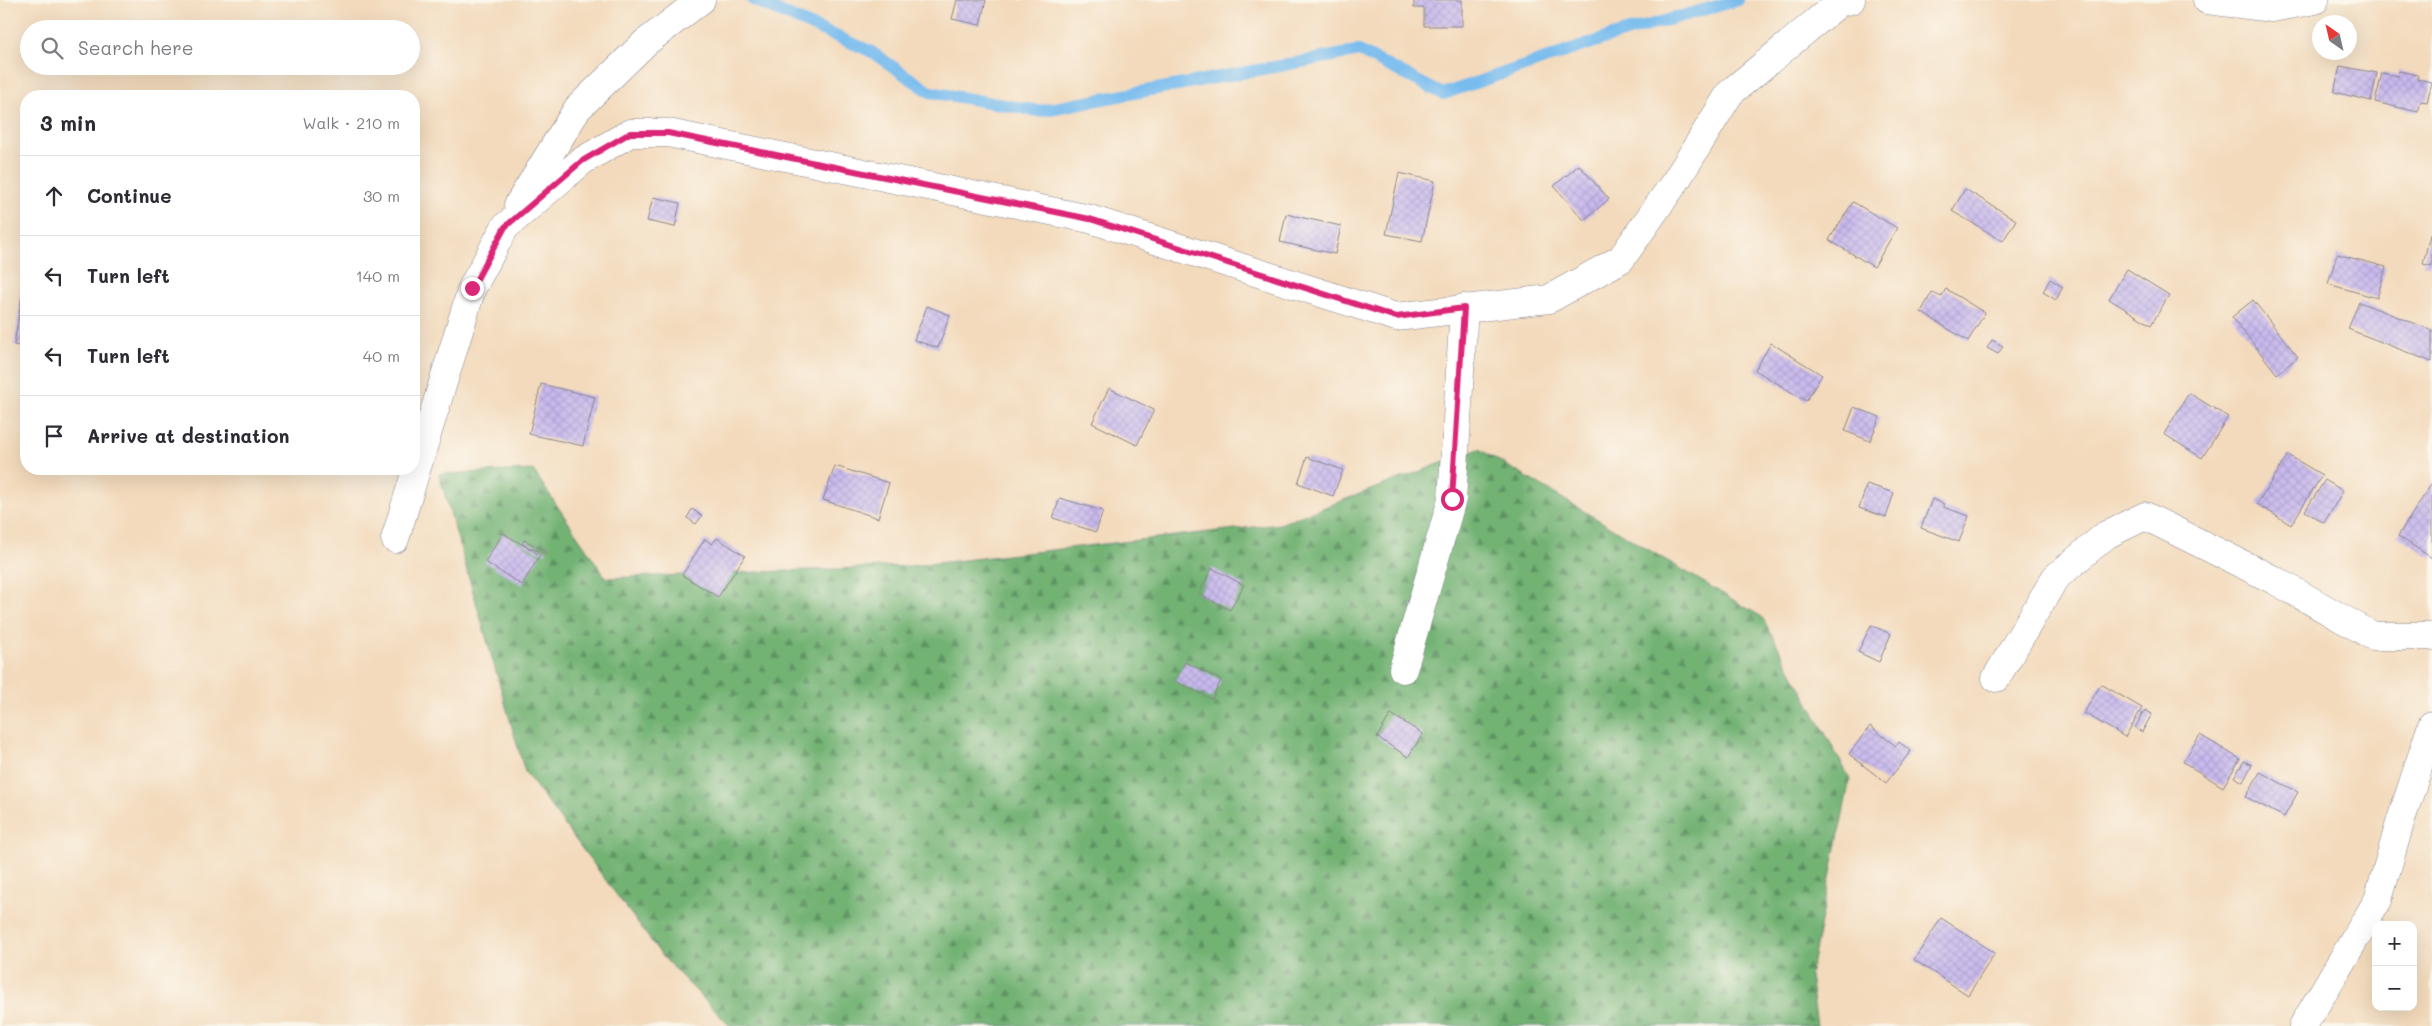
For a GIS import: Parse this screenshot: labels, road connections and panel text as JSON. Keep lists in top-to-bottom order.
{
  "north": "top left",
  "page": {
    "search": "Search here",
    "heading": ["3 min", "Walk · 210 m"],
    "list": [
      ["Continue", "30 m"],
      ["Turn left", "140 m"],
      ["Turn left", "40 m"],
      "Arrive at destination"
    ],
    "map_buttons": ["+", "−"]
  }
}
